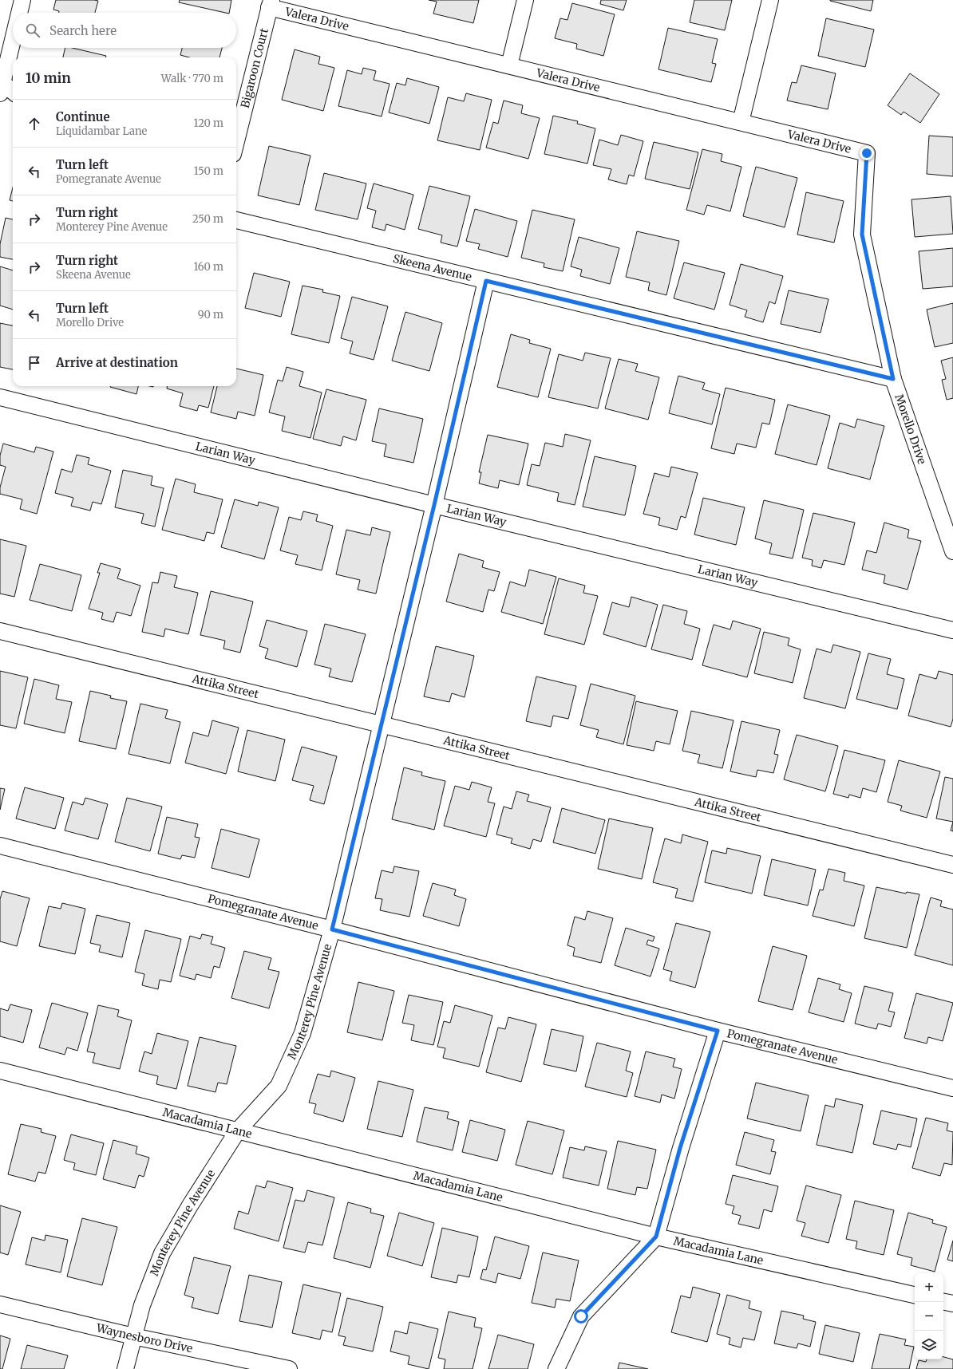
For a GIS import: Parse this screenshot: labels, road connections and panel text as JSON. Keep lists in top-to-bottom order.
{
  "streets": {
    "street": [
      "Valera Drive",
      "Bigaroon Court",
      "Skeena Avenue",
      "Morello Drive",
      "Larian Way",
      "Attika Street",
      "Pomegranate Avenue",
      "Monterey Pine Avenue",
      "Macadamia Lane",
      "Waynesboro Drive"
    ]
  },
  "crossings": [
    ["Valera Drive", "Bigaroon Court"],
    ["Valera Drive", "Morello Drive"],
    ["Skeena Avenue", "Morello Drive"],
    ["Skeena Avenue", "Monterey Pine Avenue"],
    ["Larian Way", "Monterey Pine Avenue"],
    ["Attika Street", "Monterey Pine Avenue"],
    ["Pomegranate Avenue", "Monterey Pine Avenue"],
    ["Monterey Pine Avenue", "Macadamia Lane"],
    ["Monterey Pine Avenue", "Waynesboro Drive"]
  ],
  "page": {
    "search": "Search here",
    "heading": ["10 min", "Walk · 770 m"],
    "list": [
      ["Continue", "Liquidambar Lane", "120 m"],
      ["Turn left", "Pomegranate Avenue", "150 m"],
      ["Turn right", "Monterey Pine Avenue", "250 m"],
      ["Turn right", "Skeena Avenue", "160 m"],
      ["Turn left", "Morello Drive", "90 m"],
      "Arrive at destination"
    ],
    "map_buttons": ["+", "−"]
  }
}
